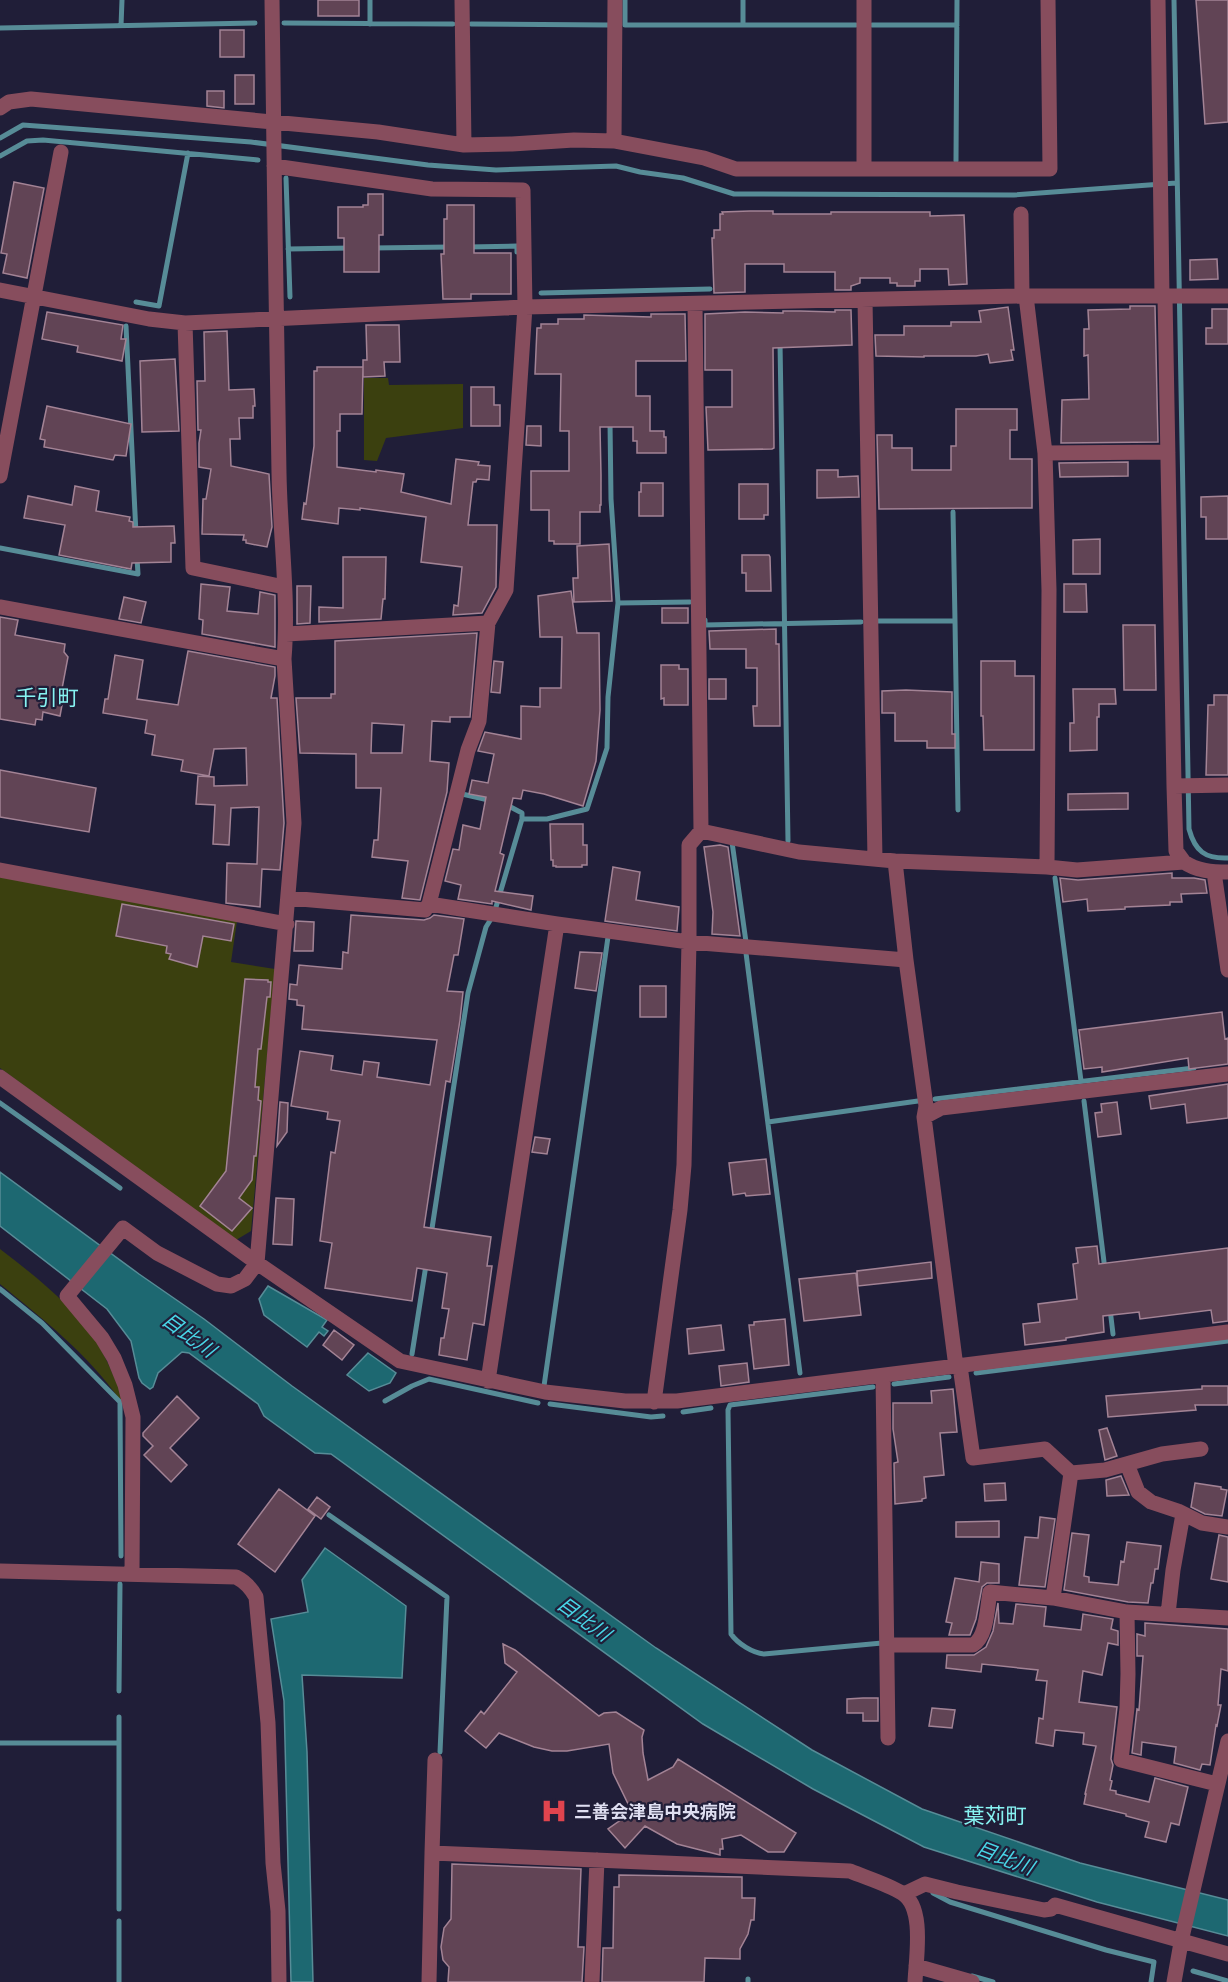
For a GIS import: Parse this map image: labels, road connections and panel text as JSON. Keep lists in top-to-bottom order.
{
  "districts": ["千引町", "葉苅町"],
  "water": ["目比川"],
  "places": {
    "hospital": ["三善会津島中央病院"]
  }
}
